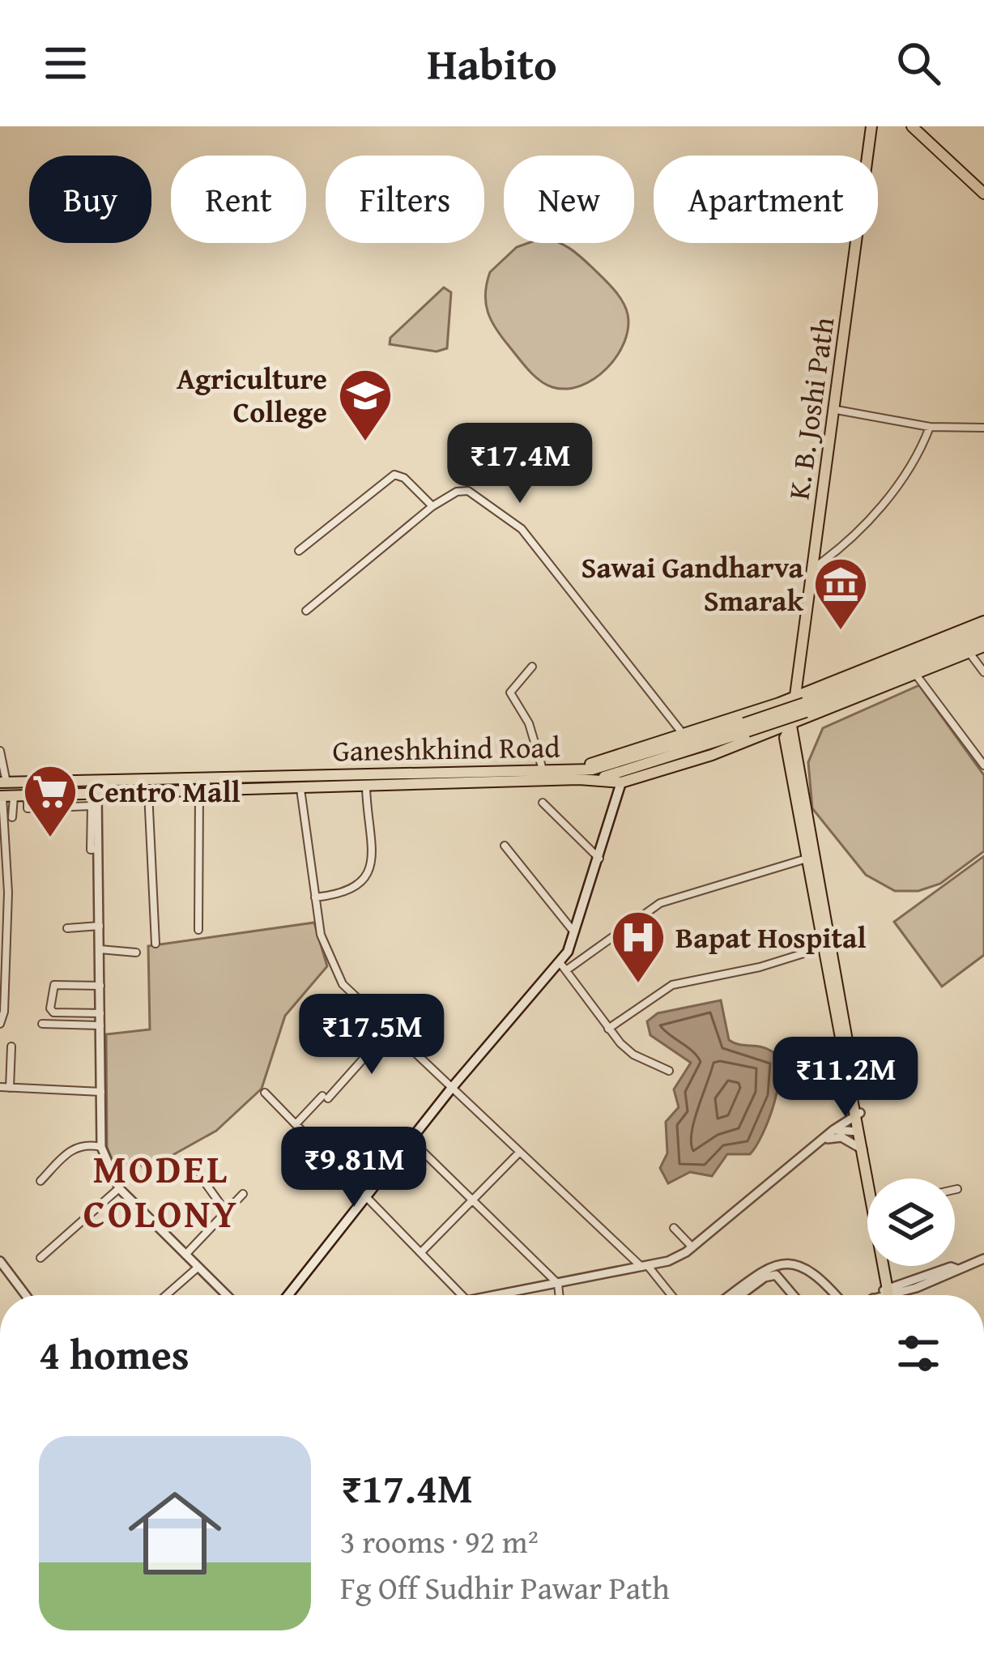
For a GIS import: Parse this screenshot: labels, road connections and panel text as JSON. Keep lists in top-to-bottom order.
{
  "streets": {
    "main road": ["K. B. Joshi Path", "Ganeshkhind Road"]
  },
  "crossings": [
    ["K. B. Joshi Path", "Ganeshkhind Road"]
  ],
  "districts": ["MODEL COLONY"],
  "places": {
    "school or university": ["Agriculture College"],
    "museum": ["Sawai Gandharva Smarak"],
    "supermarket": ["Centro Mall"],
    "hospital": ["Bapat Hospital"]
  },
  "page": {
    "header": "Habito",
    "chip": [
      "Buy",
      "Rent",
      "Filters",
      "New",
      "Apartment"
    ],
    "price": [
      "₹17.4M",
      "₹17.5M",
      "₹11.2M",
      "₹9.81M"
    ],
    "heading": "4 homes",
    "list": [
      {
        "name": "₹17.4M",
        "note": "3 rooms · 92 m² · Fg Off Sudhir Pawar Path"
      }
    ]
  }
}
